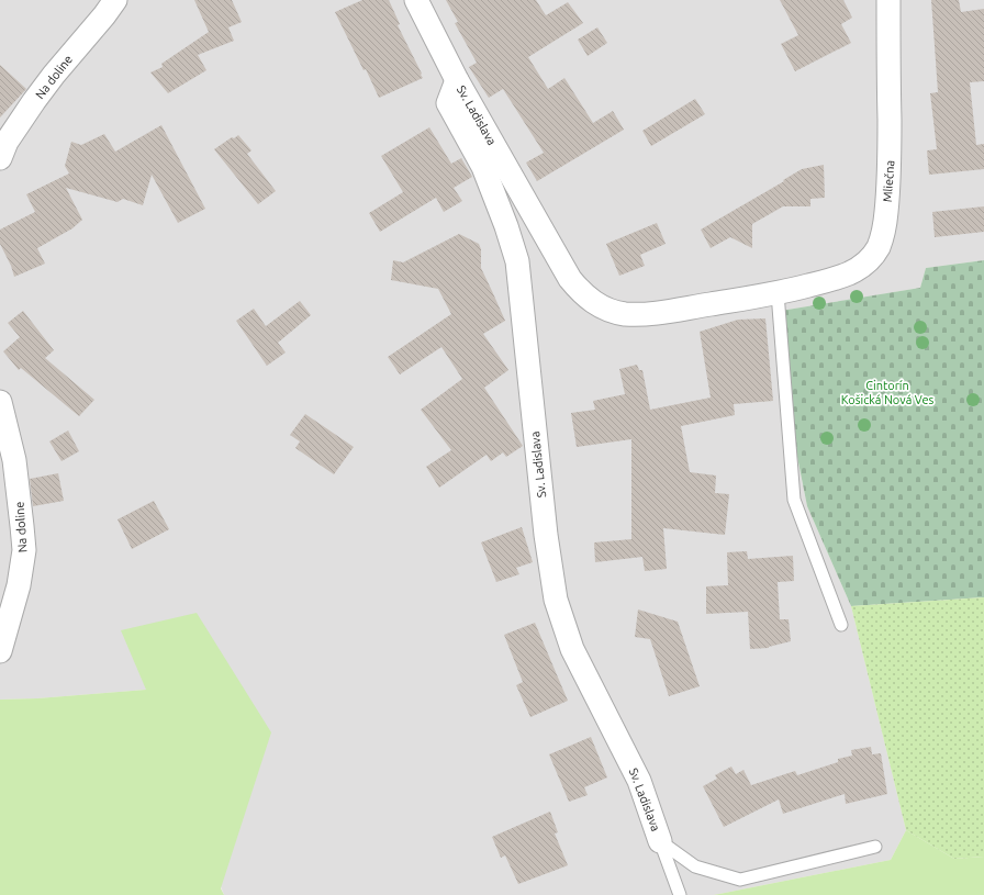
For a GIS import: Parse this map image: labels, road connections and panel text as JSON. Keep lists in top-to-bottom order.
{
  "streets": {
    "street": ["Na doline", "Sv. Ladislava", "Mliečna"]
  },
  "crossings": [
    ["Sv. Ladislava", "Mliečna"]
  ],
  "parks": ["Cintorín Košická Nová Ves"]
}
